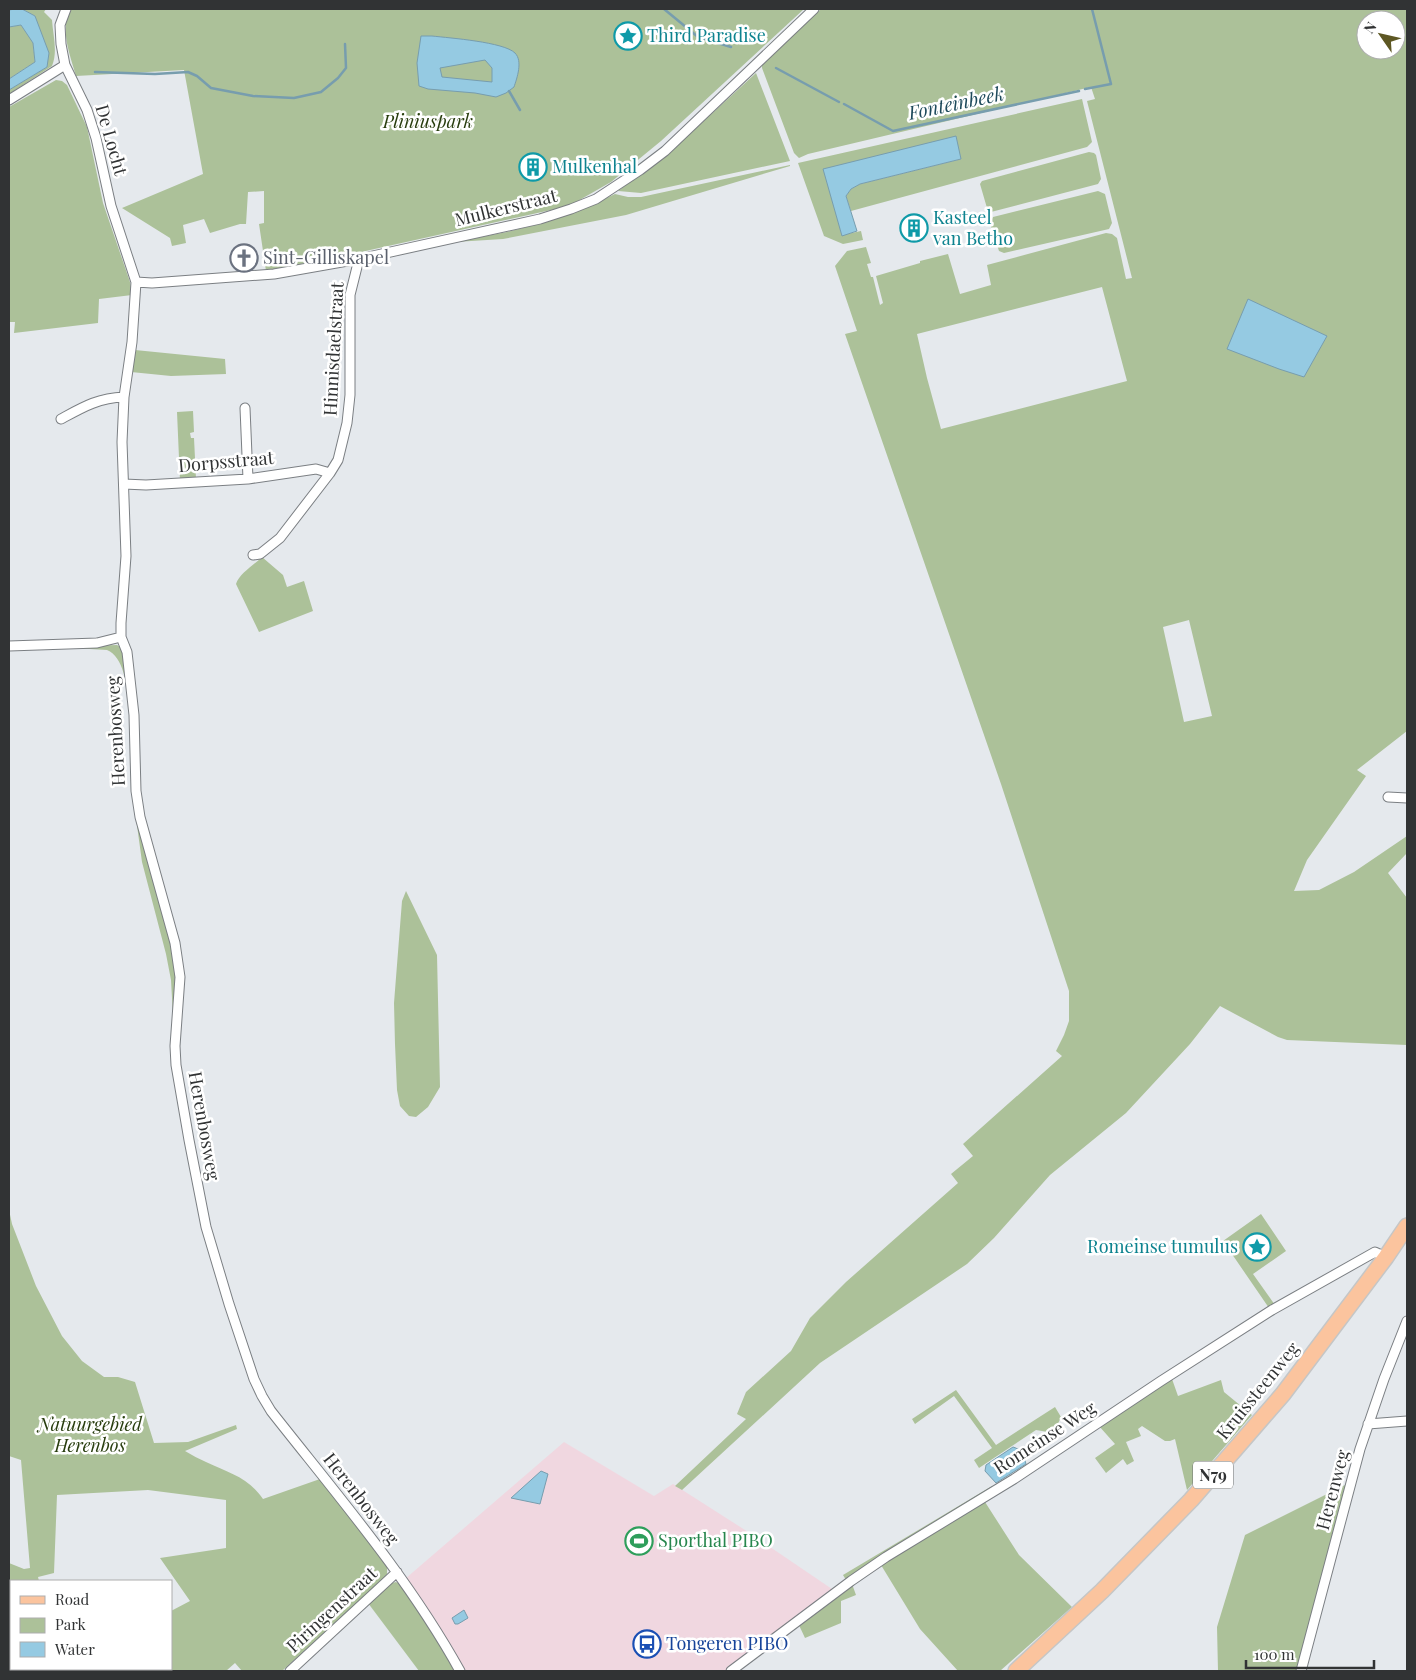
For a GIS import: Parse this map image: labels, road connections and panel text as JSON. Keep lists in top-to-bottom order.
{
  "streets": {
    "main road": ["Kruissteenweg", "N79"],
    "street": [
      "De Locht",
      "Mulkerstraat",
      "Hinnisdaelstraat",
      "Dorpsstraat",
      "Herenbosweg",
      "Romeinse Weg",
      "Herenweg",
      "Piringenstraat"
    ]
  },
  "crossings": [
    ["De Locht", "Mulkerstraat"],
    ["De Locht", "Herenbosweg"],
    ["Mulkerstraat", "Hinnisdaelstraat"],
    ["Mulkerstraat", "Herenbosweg"],
    ["Hinnisdaelstraat", "Dorpsstraat"],
    ["Dorpsstraat", "Herenbosweg"],
    ["Herenbosweg", "Piringenstraat"],
    ["Kruissteenweg", "Romeinse Weg"]
  ],
  "water": ["Fonteinbeek"],
  "parks": ["Pliniuspark", "Natuurgebied Herenbos"],
  "places": {
    "place": ["Third Paradise", "Romeinse tumulus"],
    "building": ["Mulkenhal", "Kasteel van Betho"],
    "church": ["Sint-Gilliskapel"],
    "sports": ["Sporthal PIBO"],
    "bus stop": ["Tongeren PIBO"]
  },
  "legend": ["Road", "Park", "Water"],
  "scale_bar": "100 m",
  "north": "top left"
}
